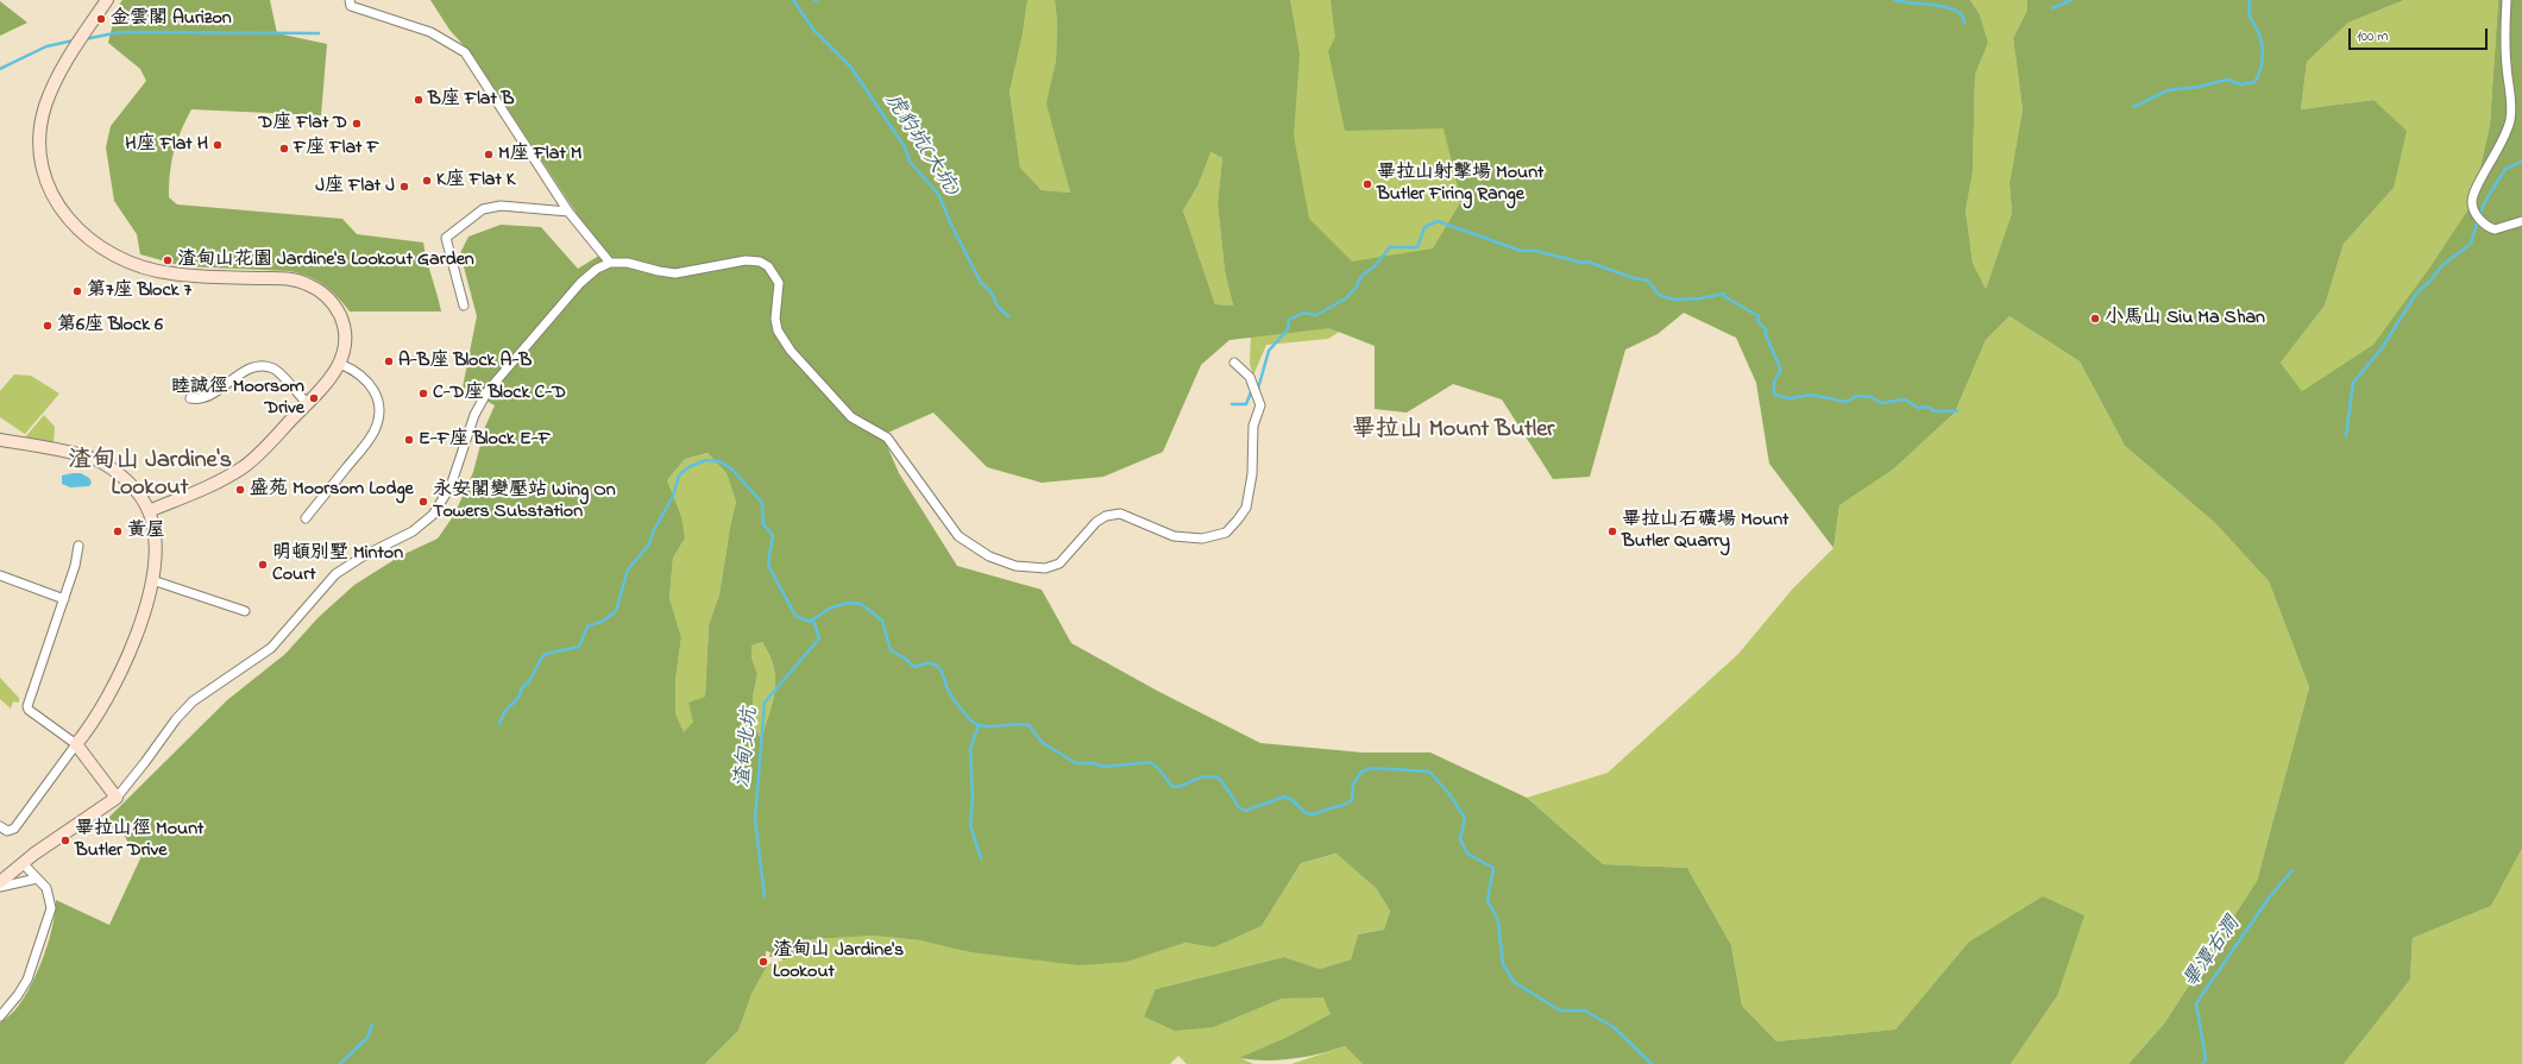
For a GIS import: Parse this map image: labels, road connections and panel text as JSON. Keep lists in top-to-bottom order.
{
  "districts": ["畢拉山 Mount Butler", "渣甸山 Jardine's Lookout"],
  "water": ["虎豹坑(大坑)", "渣甸北坑", "畢潭右澗"],
  "places": [
    "金雲閣 Aurizon",
    "B座 Flat B",
    "D座 Flat D",
    "H座 Flat H",
    "F座 Flat F",
    "M座 Flat M",
    "K座 Flat K",
    "畢拉山射擊場 Mount Butler Firing Range",
    "J座 Flat J",
    "渣甸山花園 Jardine's Lookout Garden",
    "第7座 Block 7",
    "小馬山 Siu Ma Shan",
    "第6座 Block 6",
    "A-B座 Block A-B",
    "C-D座 Block C-D",
    "睦誠徑 Moorsom Drive",
    "E-F座 Block E-F",
    "盛苑 Moorsom Lodge",
    "永安閣變壓站 Wing On Towers Substation",
    "黃屋",
    "畢拉山石礦場 Mount Butler Quarry",
    "明頓別墅 Minton Court",
    "畢拉山徑 Mount Butler Drive",
    "渣甸山 Jardine's Lookout"
  ],
  "scale_bar": "100 m"
}
